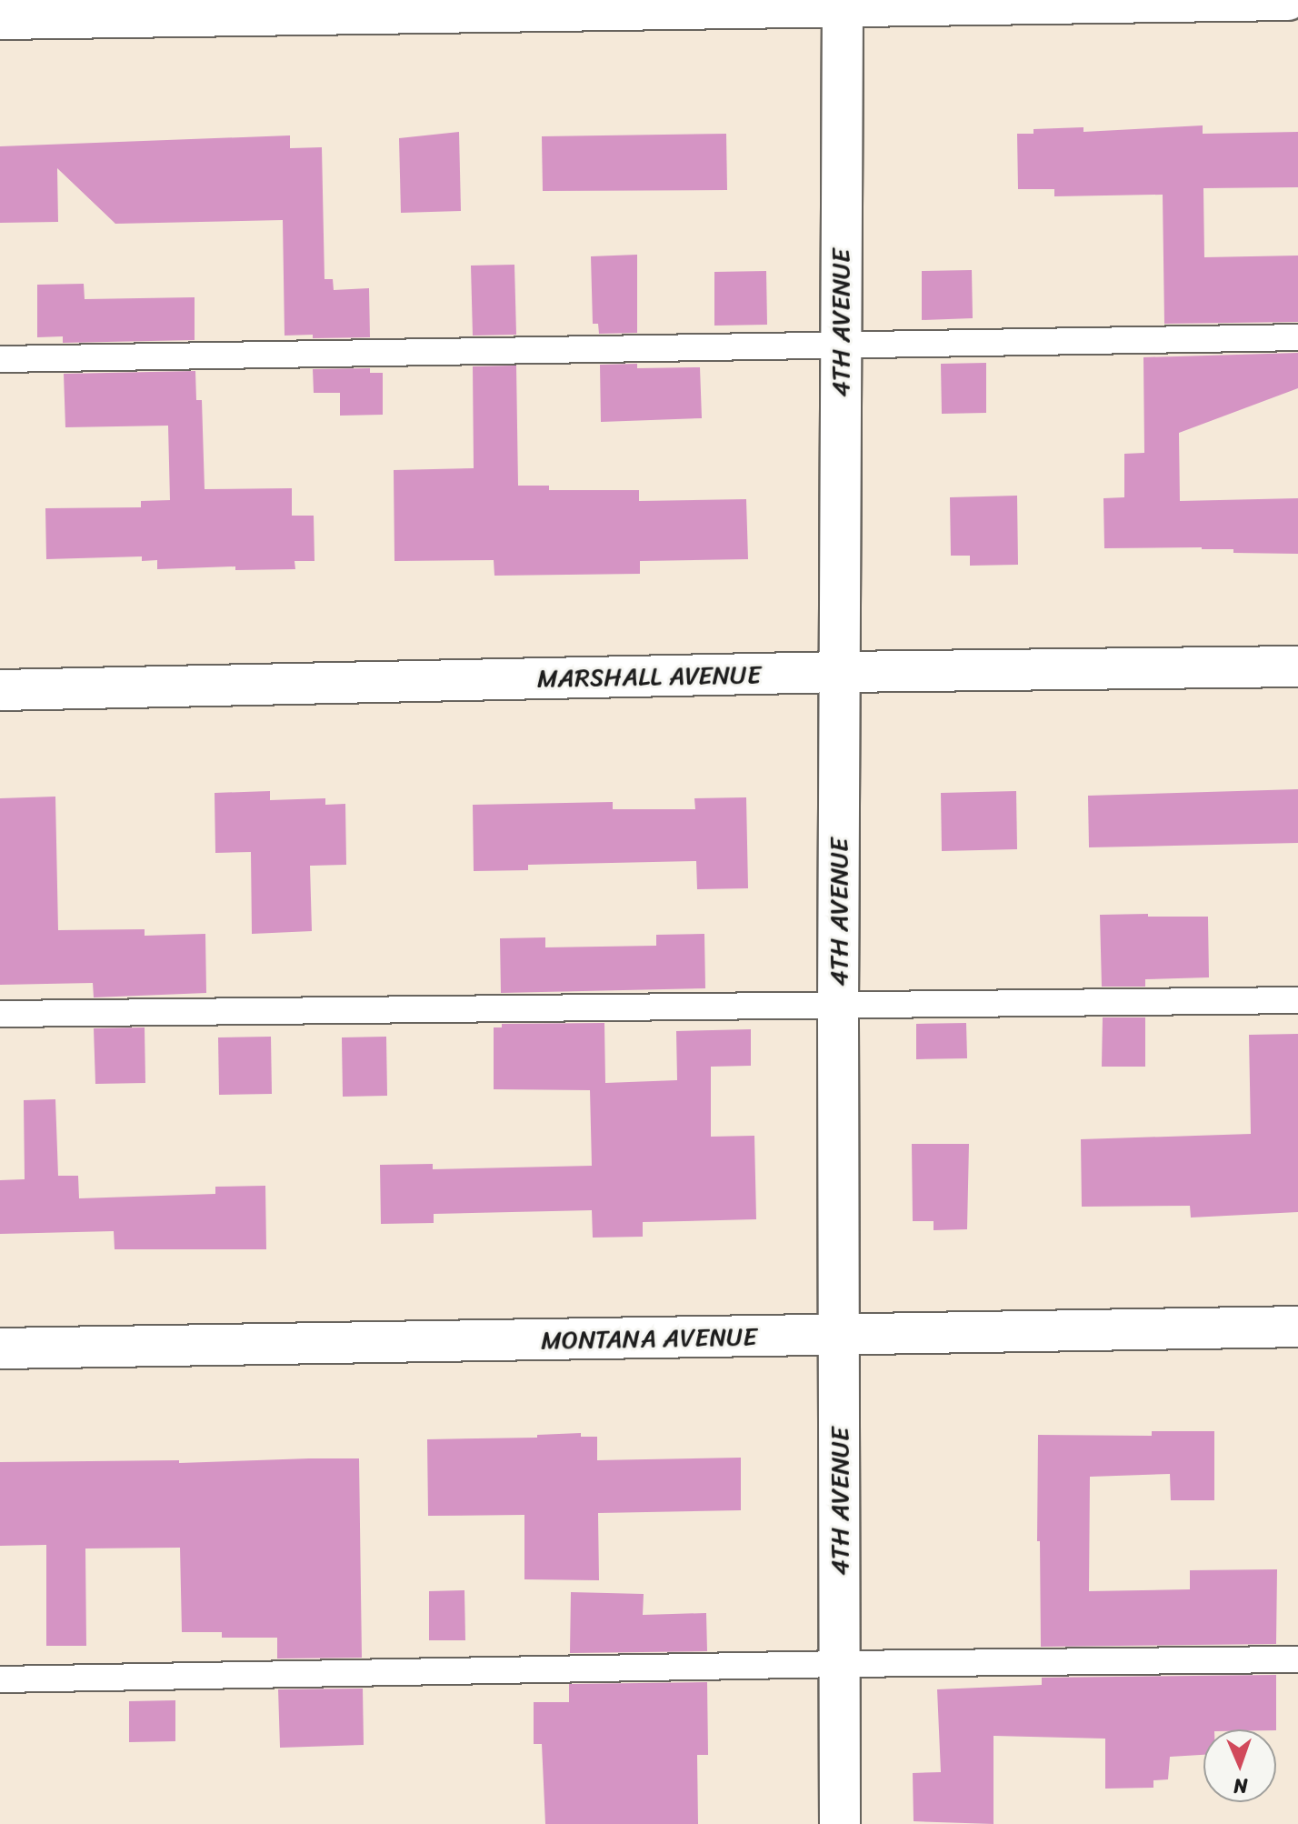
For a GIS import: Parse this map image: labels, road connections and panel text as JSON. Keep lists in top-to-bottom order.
{
  "streets": {
    "street": ["4TH AVENUE", "MARSHALL AVENUE", "MONTANA AVENUE"]
  },
  "crossings": [
    ["4TH AVENUE", "MARSHALL AVENUE"],
    ["4TH AVENUE", "MONTANA AVENUE"]
  ],
  "north": "bottom"
}
